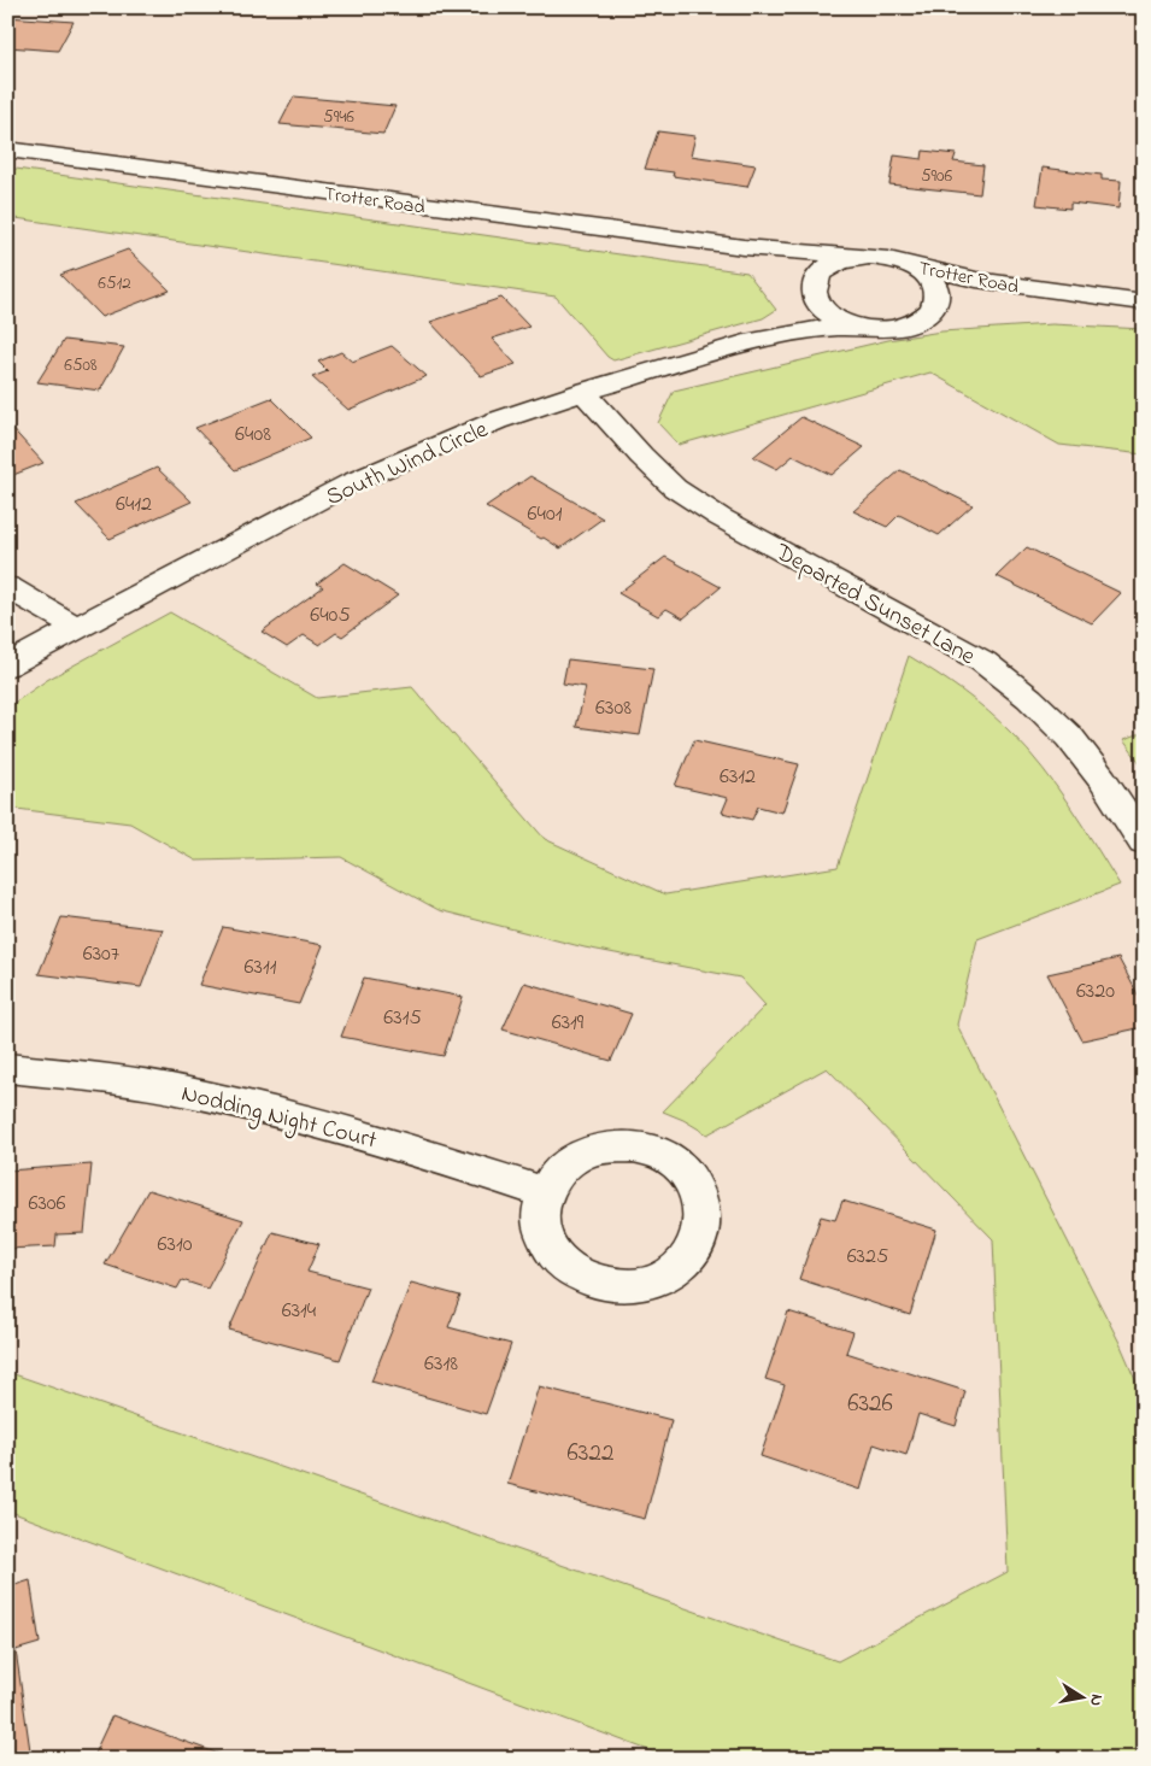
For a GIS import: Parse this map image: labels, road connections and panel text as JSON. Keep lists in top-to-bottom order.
{
  "streets": {
    "street": [
      "Trotter Road",
      "South Wind Circle",
      "Departed Sunset Lane",
      "Nodding Night Court"
    ]
  },
  "crossings": [
    ["Trotter Road", "South Wind Circle"],
    ["South Wind Circle", "Departed Sunset Lane"]
  ],
  "house_numbers": [
    "5946",
    "5906",
    "6512",
    "6508",
    "6408",
    "6412",
    "6401",
    "6405",
    "6308",
    "6312",
    "6307",
    "6311",
    "6320",
    "6315",
    "6319",
    "6306",
    "6310",
    "6325",
    "6314",
    "6318",
    "6326",
    "6322"
  ],
  "north": "right"
}
